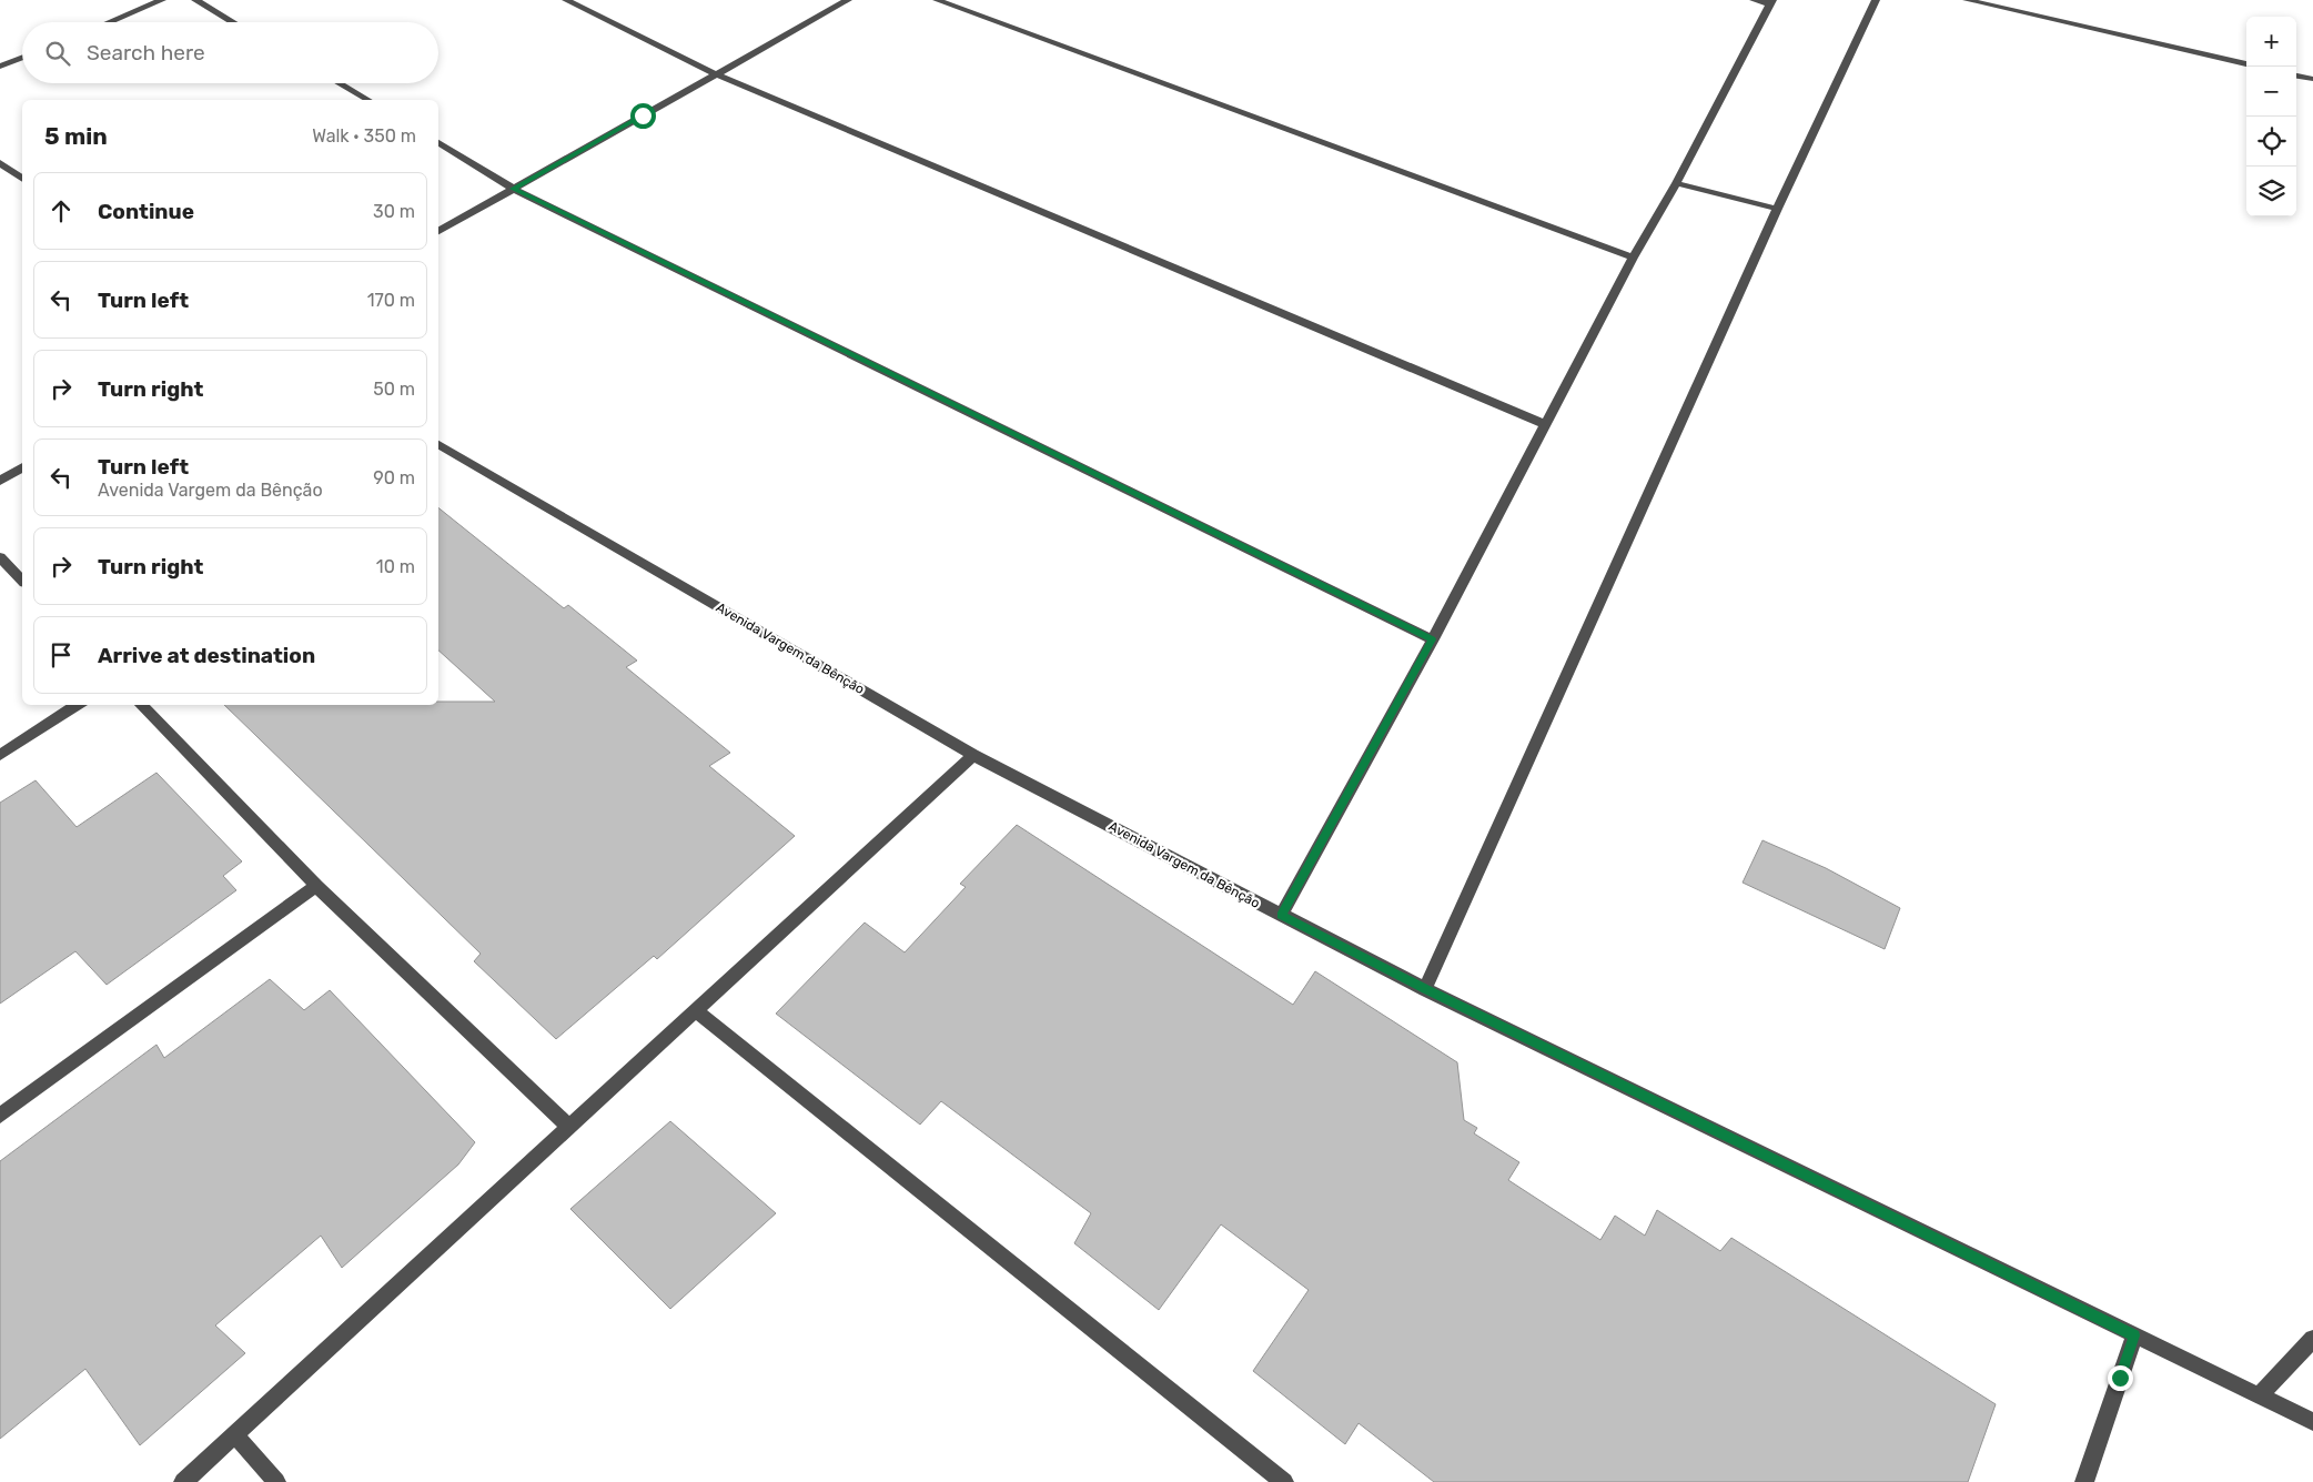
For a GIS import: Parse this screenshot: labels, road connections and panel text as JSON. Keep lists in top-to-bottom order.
{
  "streets": {
    "street": ["Avenida Vargem da Bênção"]
  },
  "page": {
    "map_buttons": ["+", "−"],
    "search": "Search here",
    "heading": ["5 min", "Walk · 350 m"],
    "list": [
      ["Continue", "30 m"],
      ["Turn left", "170 m"],
      ["Turn right", "50 m"],
      ["Turn left", "Avenida Vargem da Bênção", "90 m"],
      ["Turn right", "10 m"],
      "Arrive at destination"
    ]
  }
}
